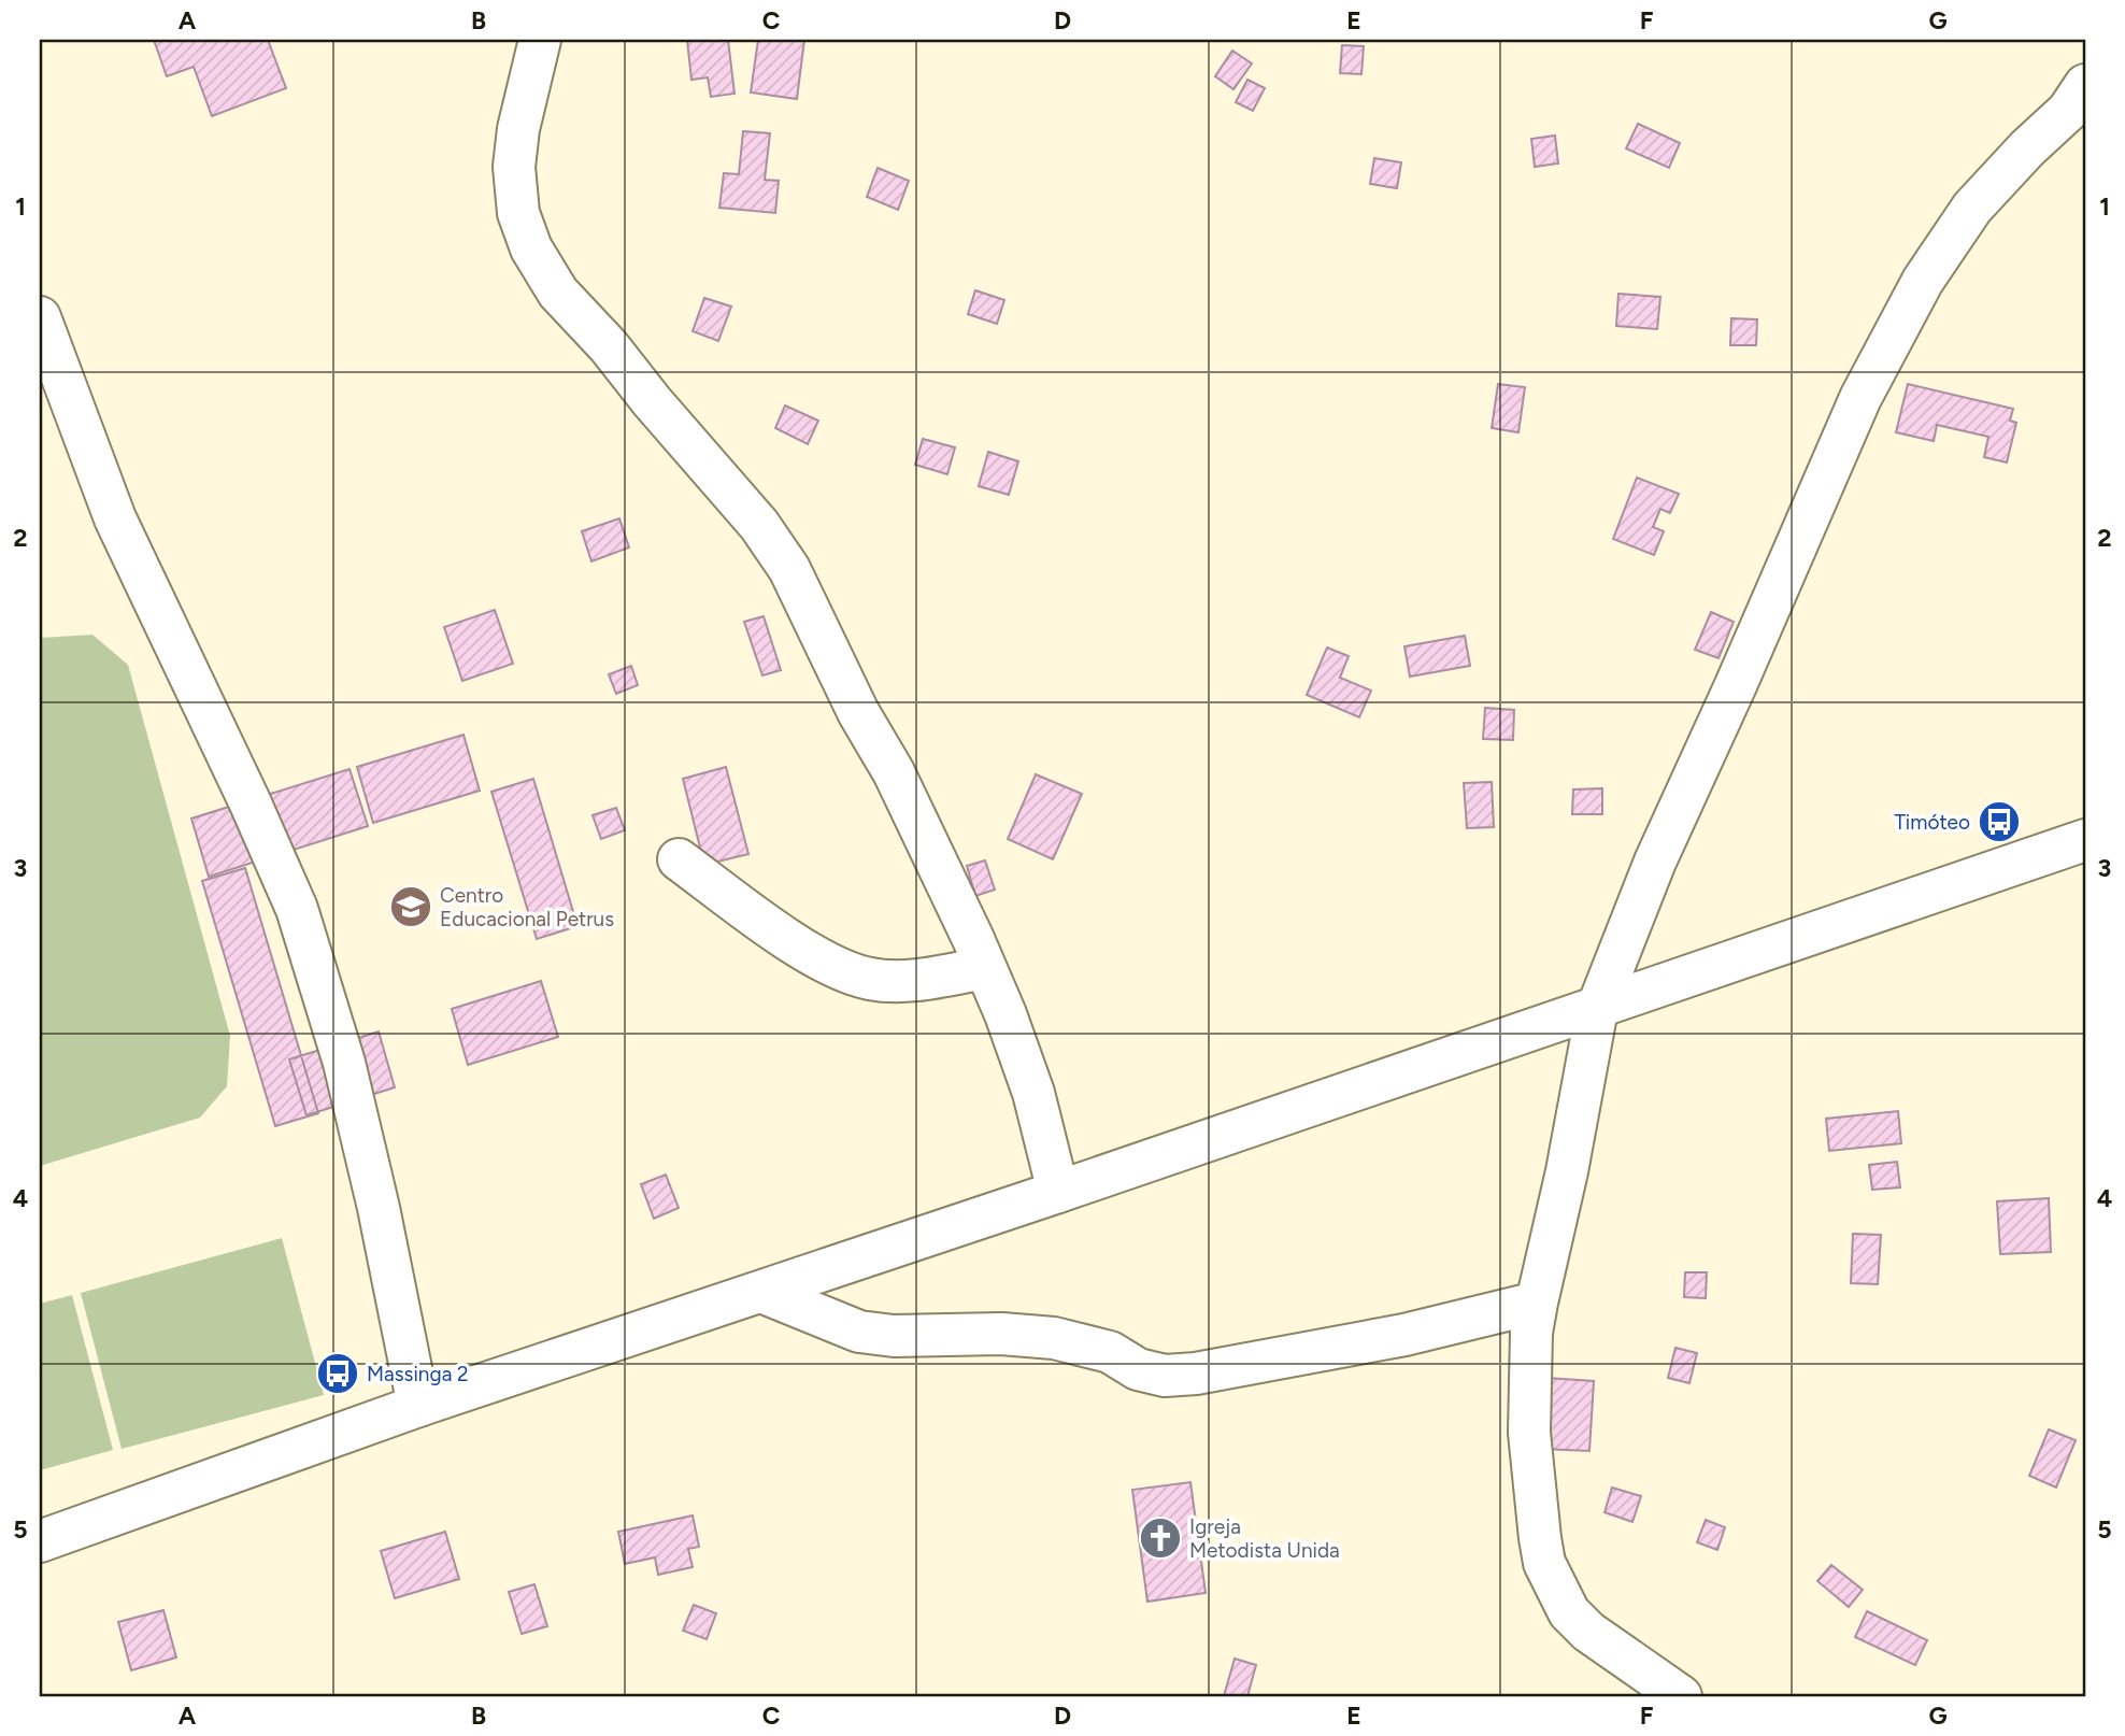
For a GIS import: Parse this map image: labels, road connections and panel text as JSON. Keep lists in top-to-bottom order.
{
  "places": {
    "bus stop": ["Timóteo", "Massinga 2"],
    "school or university": ["Centro Educacional Petrus"],
    "church": ["Igreja Metodista Unida"]
  },
  "grid": {
    "columns": [
      "A",
      "B",
      "C",
      "D",
      "E",
      "F",
      "G"
    ],
    "rows": [
      "1",
      "2",
      "3",
      "4",
      "5"
    ]
  }
}
